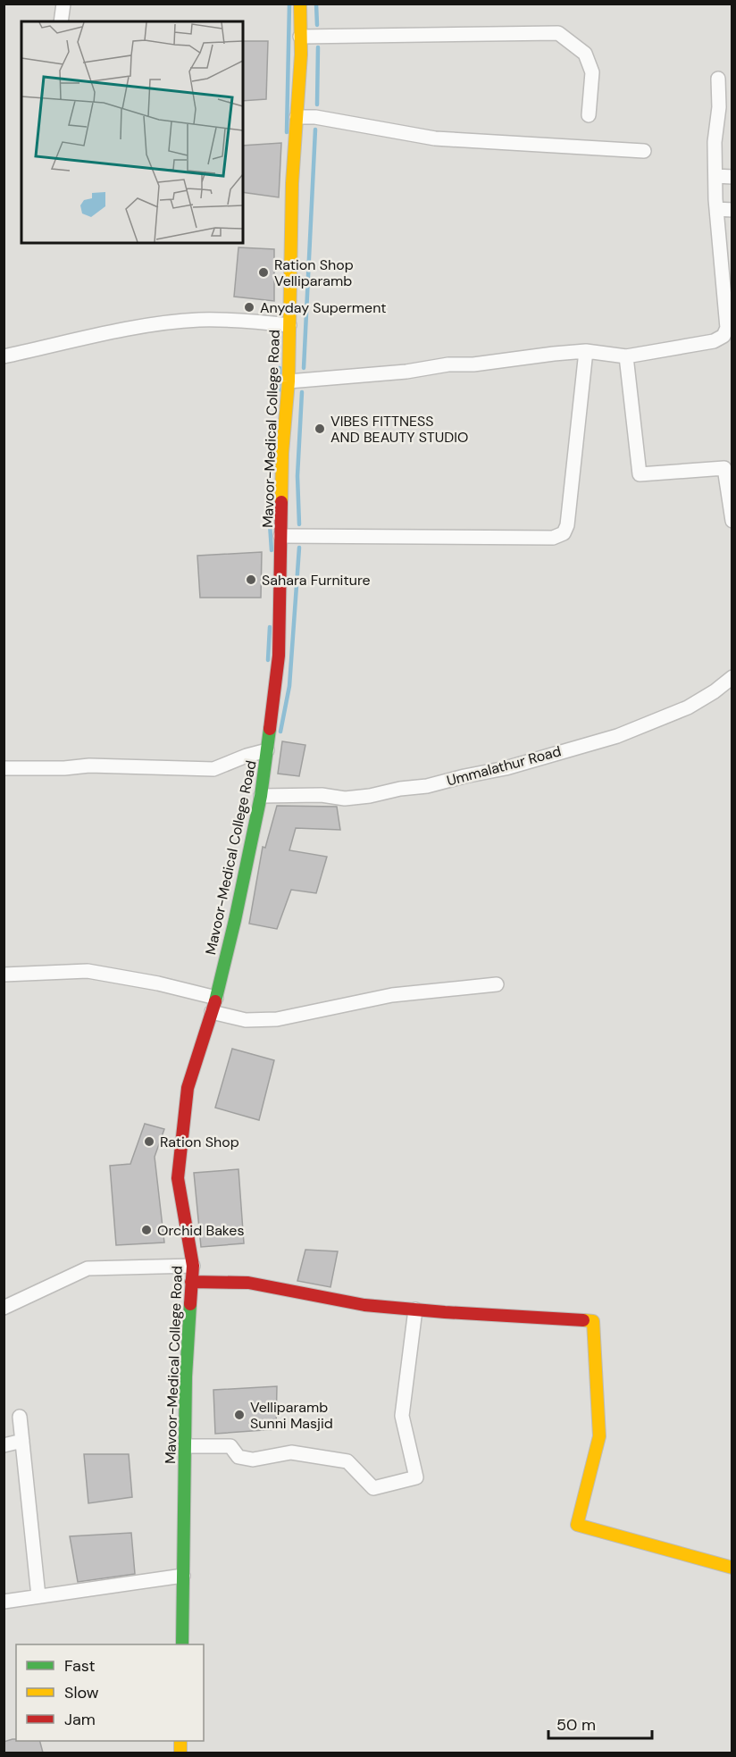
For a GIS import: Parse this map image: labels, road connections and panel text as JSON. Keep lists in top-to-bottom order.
{
  "streets": {
    "main road": ["Mavoor-Medical College Road"],
    "street": ["Ummalathur Road"]
  },
  "crossings": [
    ["Mavoor-Medical College Road", "Ummalathur Road"]
  ],
  "places": [
    "Ration Shop Velliparamb",
    "Anyday Superment",
    "VIBES FITTNESS AND BEAUTY STUDIO",
    "Sahara Furniture",
    "Ration Shop",
    "Orchid Bakes",
    "Velliparamb Sunni Masjid"
  ],
  "legend": ["Fast", "Slow", "Jam"],
  "scale_bar": "50 m"
}
